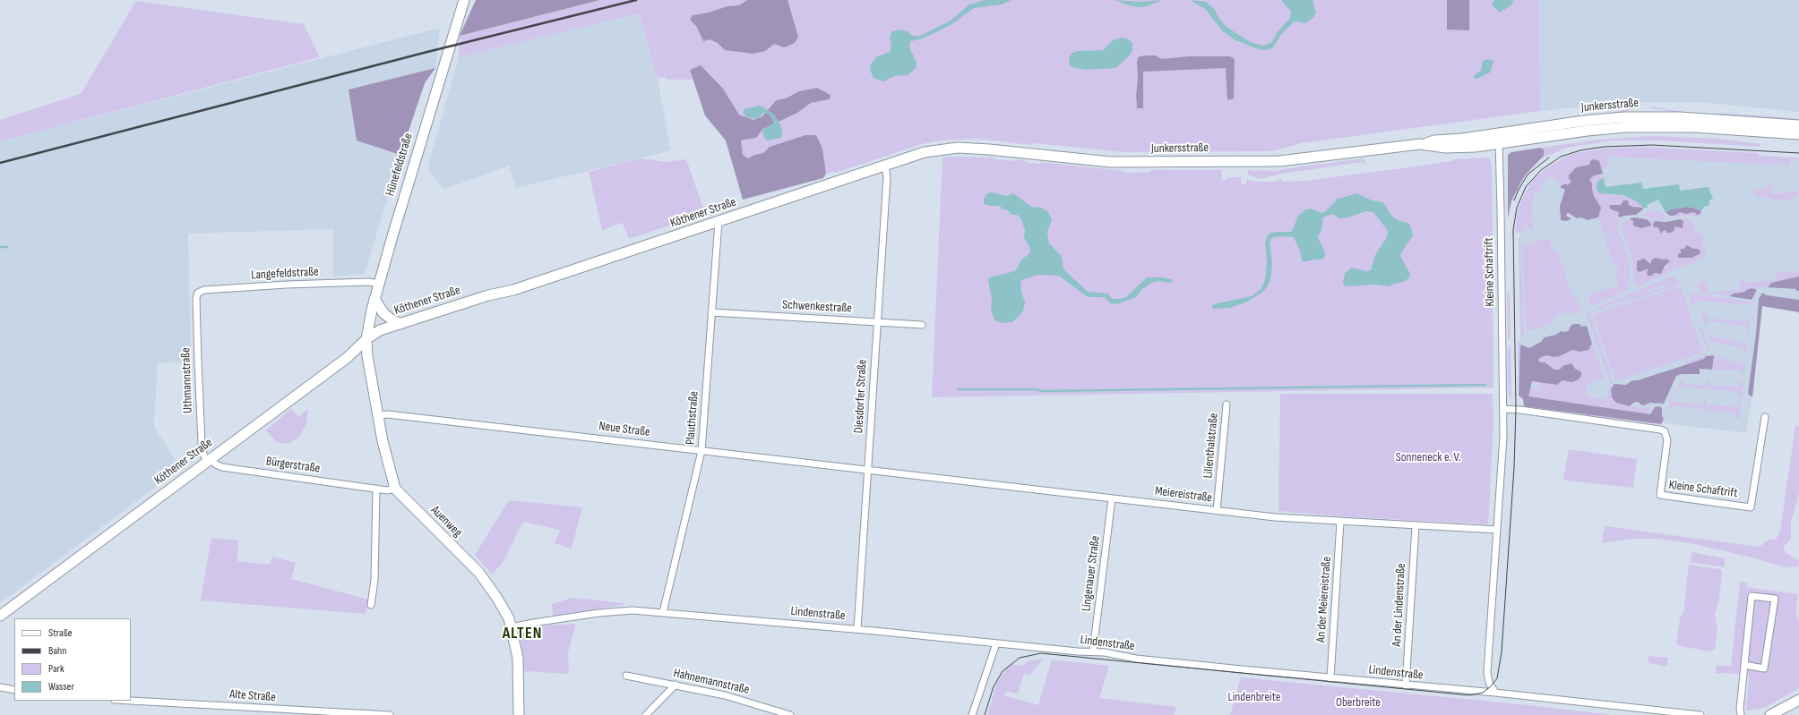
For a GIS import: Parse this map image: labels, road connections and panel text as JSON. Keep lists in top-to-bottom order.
{
  "streets": {
    "main road": [
      "Junkersstraße",
      "Hünefeldstraße",
      "Köthener Straße",
      "Auenweg"
    ],
    "street": [
      "Kleine Schaftrift",
      "Langefeldstraße",
      "Schwenkestraße",
      "Uthmannstraße",
      "Diesdorfer Straße",
      "Plauthstraße",
      "Neue Straße",
      "Lilienthalstraße",
      "Bürgerstraße",
      "Meiereistraße",
      "Lingenauer Straße",
      "An der Meiereistraße",
      "An der Lindenstraße",
      "Lindenstraße",
      "Hahnemannstraße",
      "Alte Straße"
    ]
  },
  "crossings": [
    ["Junkersstraße", "Köthener Straße"],
    ["Junkersstraße", "Kleine Schaftrift"],
    ["Hünefeldstraße", "Köthener Straße"],
    ["Hünefeldstraße", "Langefeldstraße"],
    ["Köthener Straße", "Uthmannstraße"],
    ["Köthener Straße", "Diesdorfer Straße"],
    ["Köthener Straße", "Plauthstraße"],
    ["Köthener Straße", "Bürgerstraße"],
    ["Kleine Schaftrift", "Meiereistraße"],
    ["Kleine Schaftrift", "Lindenstraße"],
    ["Langefeldstraße", "Uthmannstraße"],
    ["Schwenkestraße", "Diesdorfer Straße"],
    ["Schwenkestraße", "Plauthstraße"],
    ["Uthmannstraße", "Bürgerstraße"],
    ["Diesdorfer Straße", "Neue Straße"],
    ["Diesdorfer Straße", "Meiereistraße"],
    ["Diesdorfer Straße", "Lindenstraße"],
    ["Plauthstraße", "Neue Straße"],
    ["Plauthstraße", "Lindenstraße"],
    ["Neue Straße", "Meiereistraße"],
    ["Lilienthalstraße", "Meiereistraße"],
    ["Bürgerstraße", "Auenweg"],
    ["Meiereistraße", "Lingenauer Straße"],
    ["Meiereistraße", "An der Meiereistraße"],
    ["Meiereistraße", "An der Lindenstraße"],
    ["Auenweg", "Lindenstraße"],
    ["Lingenauer Straße", "Lindenstraße"],
    ["An der Meiereistraße", "Lindenstraße"],
    ["An der Lindenstraße", "Lindenstraße"]
  ],
  "districts": ["ALTEN"],
  "parks": ["Sonneneck e. V.", "Lindenbreite", "Oberbreite"],
  "legend": [
    "Straße",
    "Bahn",
    "Park",
    "Wasser"
  ]
}
